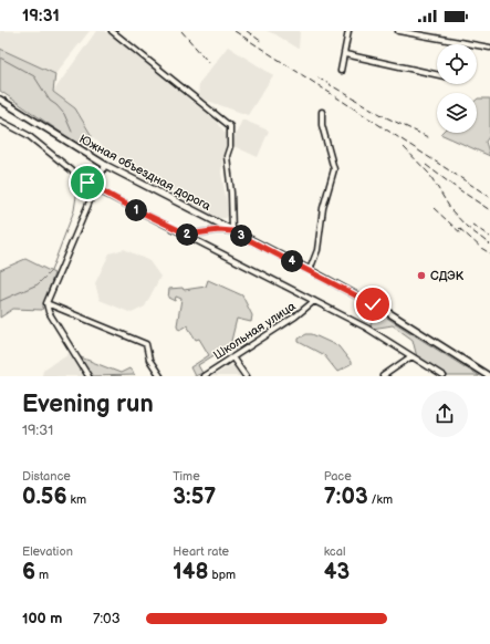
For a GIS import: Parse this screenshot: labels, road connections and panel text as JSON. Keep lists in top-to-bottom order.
{
  "streets": {
    "main road": ["Южная объездная дорога"],
    "street": ["Школьная улица"]
  },
  "places": ["СДЭК"],
  "page": {
    "status": "19:31",
    "pins": [
      "1",
      "2",
      "3",
      "4"
    ],
    "heading": ["Evening run", "19:31"],
    "stats": [
      ["Distance", "0.56 km"],
      ["Time", "3:57"],
      ["Pace", "7:03 /km"],
      ["Elevation", "6 m"],
      ["Heart rate", "148 bpm"],
      ["kcal", "43"]
    ],
    "list": [
      {
        "name": "100 m",
        "note": "7:03"
      }
    ]
  }
}
